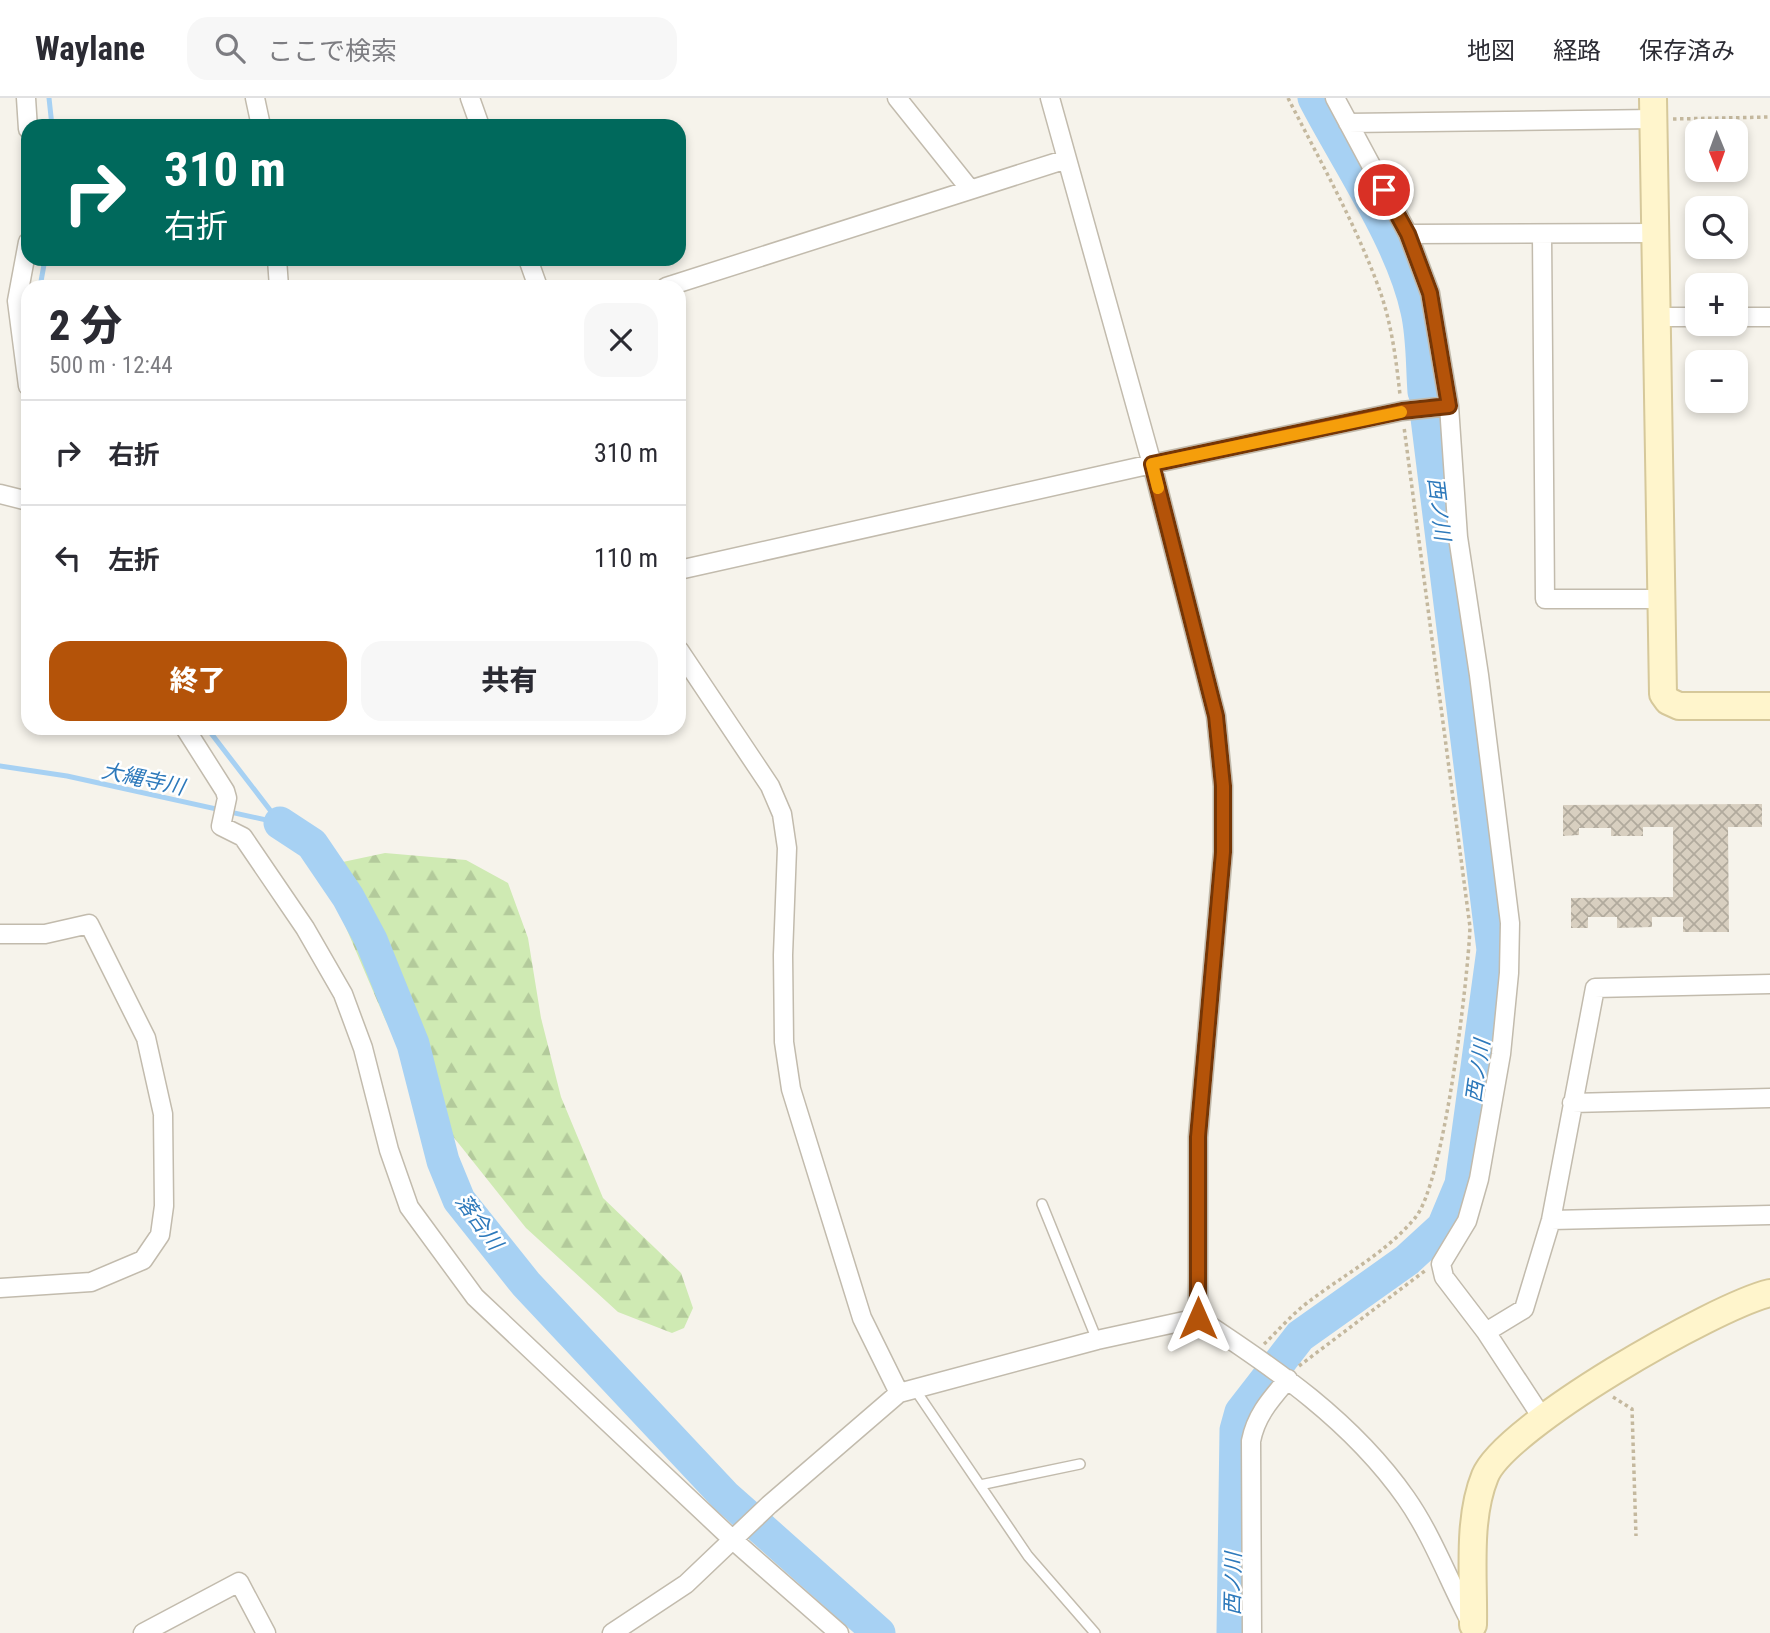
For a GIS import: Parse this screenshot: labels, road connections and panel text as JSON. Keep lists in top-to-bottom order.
{
  "water": ["西ノ川", "大縄寺川", "落合川"],
  "north": "bottom",
  "page": {
    "header": "Waylane",
    "search": "ここで検索",
    "nav": ["地図", "経路", "保存済み"],
    "map_buttons": ["+", "−"],
    "turn": ["310 m", "右折"],
    "heading": ["2 分", "500 m · 12:44"],
    "list": [
      {
        "name": "右折",
        "value": "310 m"
      },
      {
        "name": "左折",
        "value": "110 m"
      }
    ],
    "buttons": ["終了", "共有"]
  }
}
